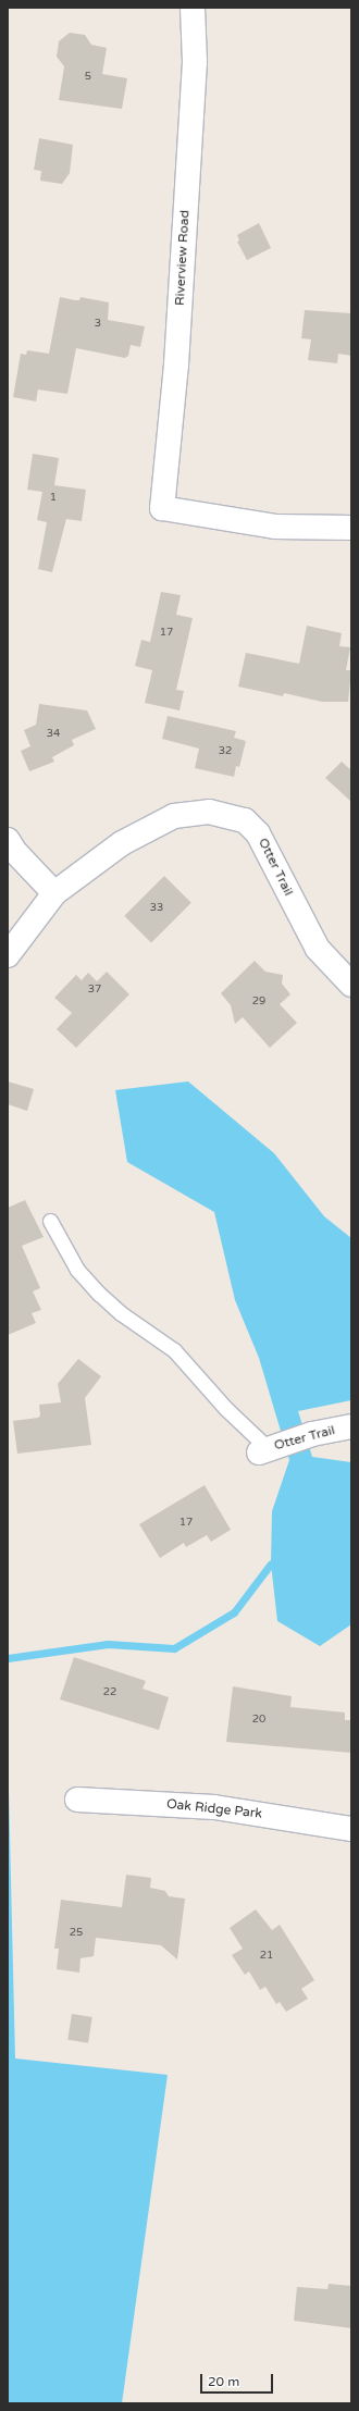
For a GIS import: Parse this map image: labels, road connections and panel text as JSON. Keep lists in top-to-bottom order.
{
  "streets": {
    "street": ["Riverview Road", "Otter Trail", "Oak Ridge Park"]
  },
  "house_numbers": [
    "5",
    "3",
    "1",
    "17",
    "34",
    "32",
    "33",
    "37",
    "29",
    "17",
    "22",
    "20",
    "25",
    "21"
  ],
  "scale_bar": "20 m"
}
